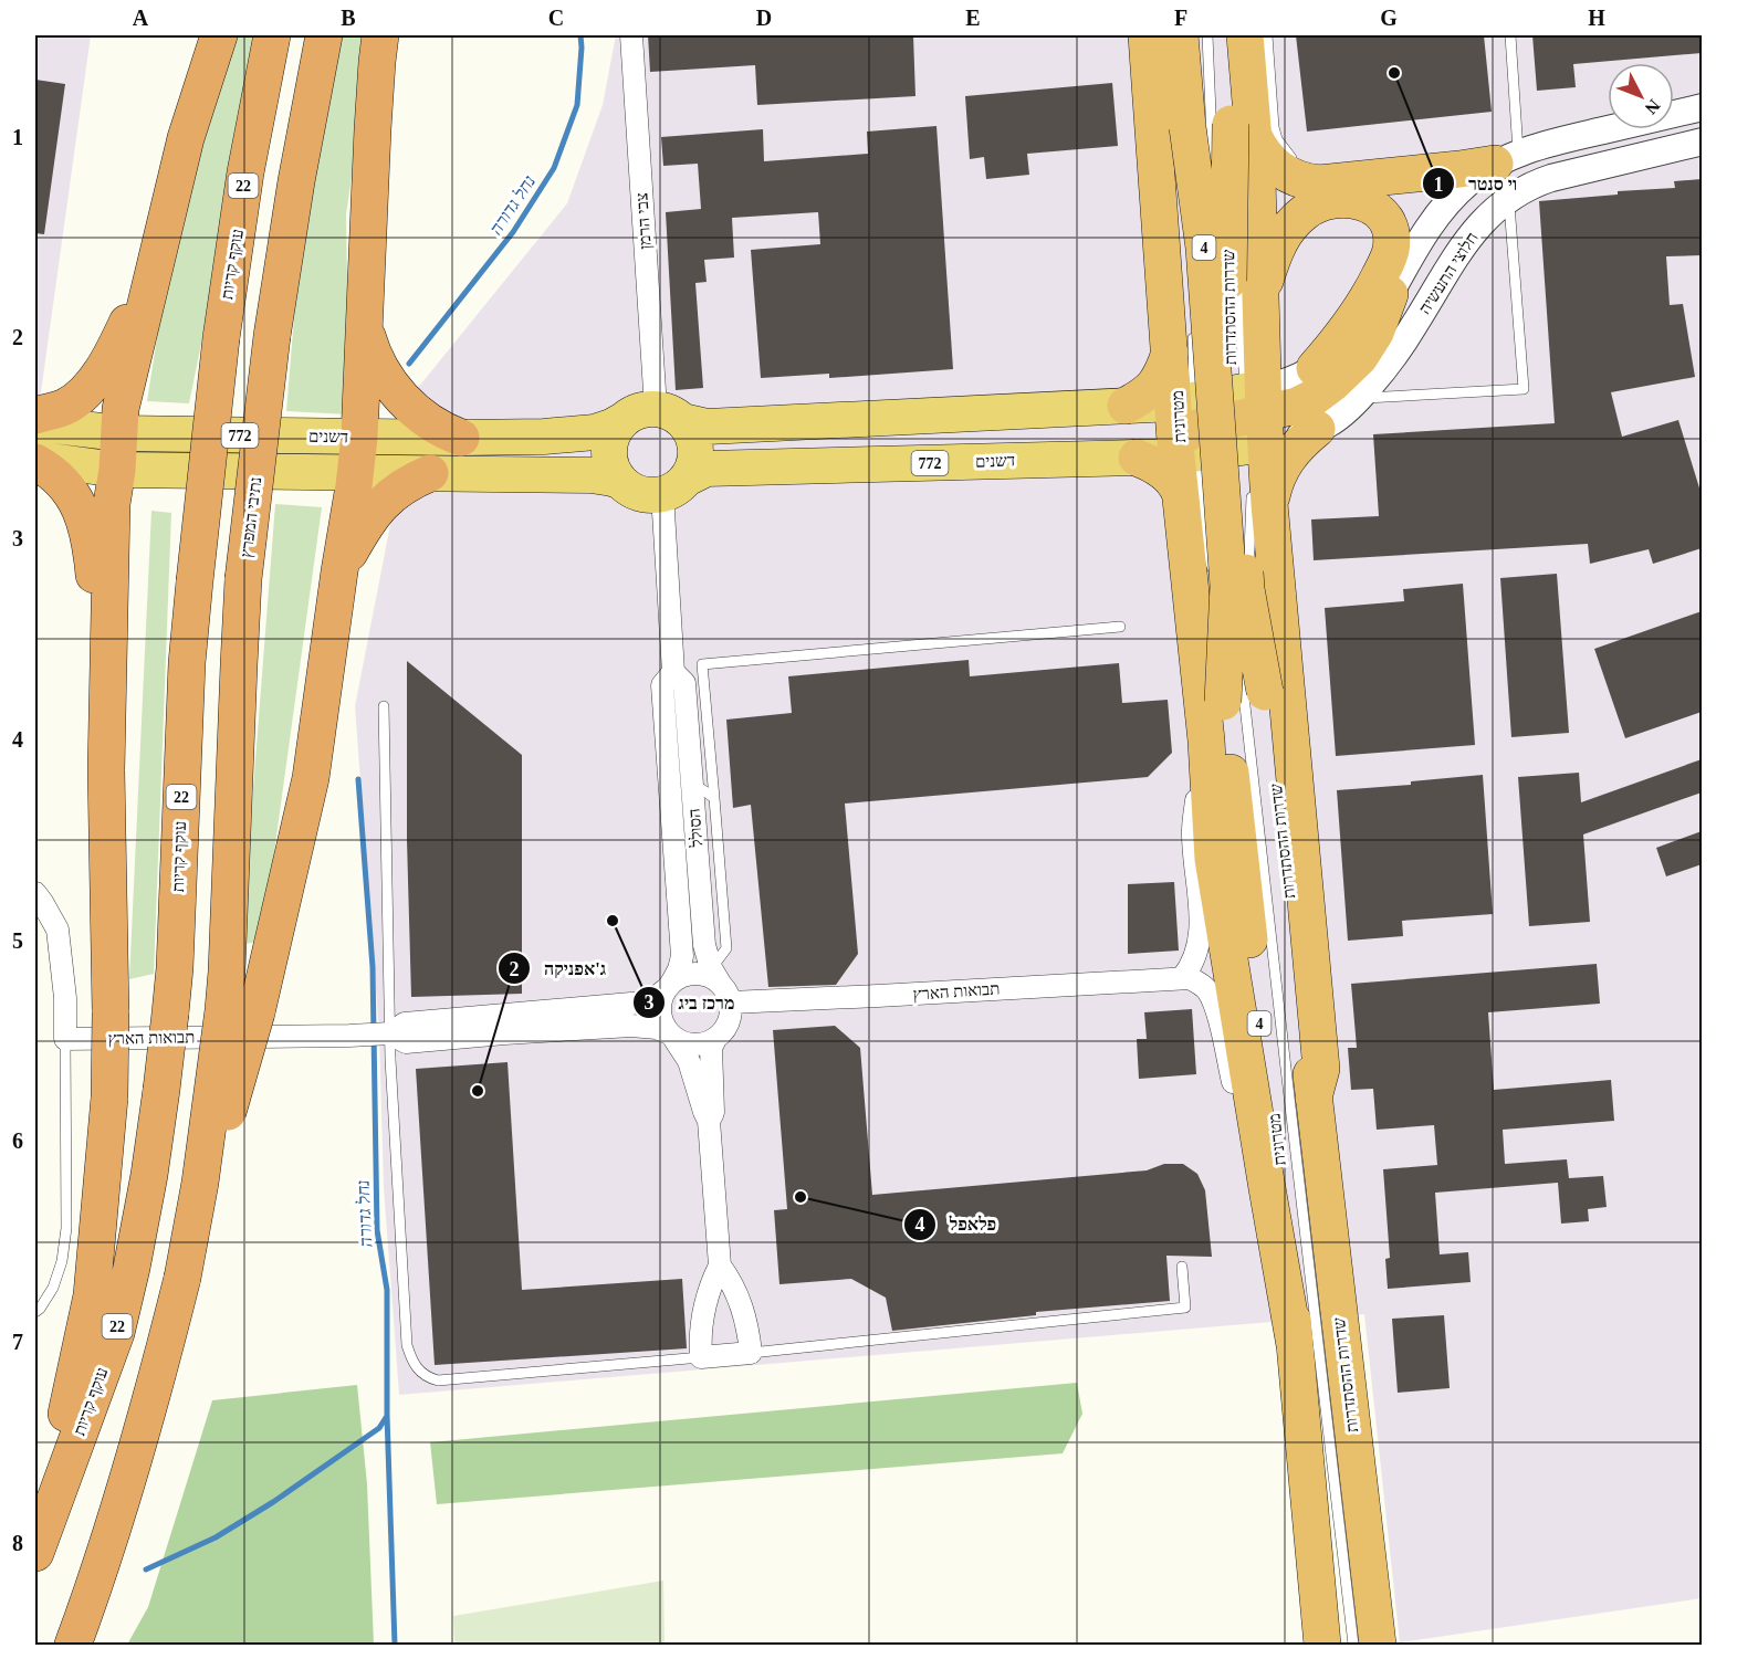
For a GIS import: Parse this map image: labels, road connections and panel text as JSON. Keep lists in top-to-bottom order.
{
  "streets": {
    "highway": [
      "22",
      "4",
      "עוקף קריות",
      "שדרות ההסתדרות",
      "נתיבי המפרץ"
    ],
    "main road": ["772", "דשנים"],
    "street": [
      "צבי הרמן",
      "חלוצי התעשיה",
      "הסולל",
      "תבואות הארץ"
    ],
    "lane": ["מטרונית"]
  },
  "crossings": [
    ["צבי הרמן", "772"],
    ["צבי הרמן", "דשנים"],
    ["צבי הרמן", "הסולל"],
    ["מטרונית", "דשנים"],
    ["772", "דשנים"],
    ["772", "הסולל"],
    ["דשנים", "הסולל"],
    ["הסולל", "תבואות הארץ"]
  ],
  "water": ["נחל גדורה"],
  "places": [
    "וי סנטר",
    "מרכז ביג",
    "ג'אפניקה",
    "פלאפל"
  ],
  "north": "bottom right",
  "grid": {
    "columns": [
      "A",
      "B",
      "C",
      "D",
      "E",
      "F",
      "G",
      "H"
    ],
    "rows": [
      "1",
      "2",
      "3",
      "4",
      "5",
      "6",
      "7",
      "8"
    ]
  }
}
